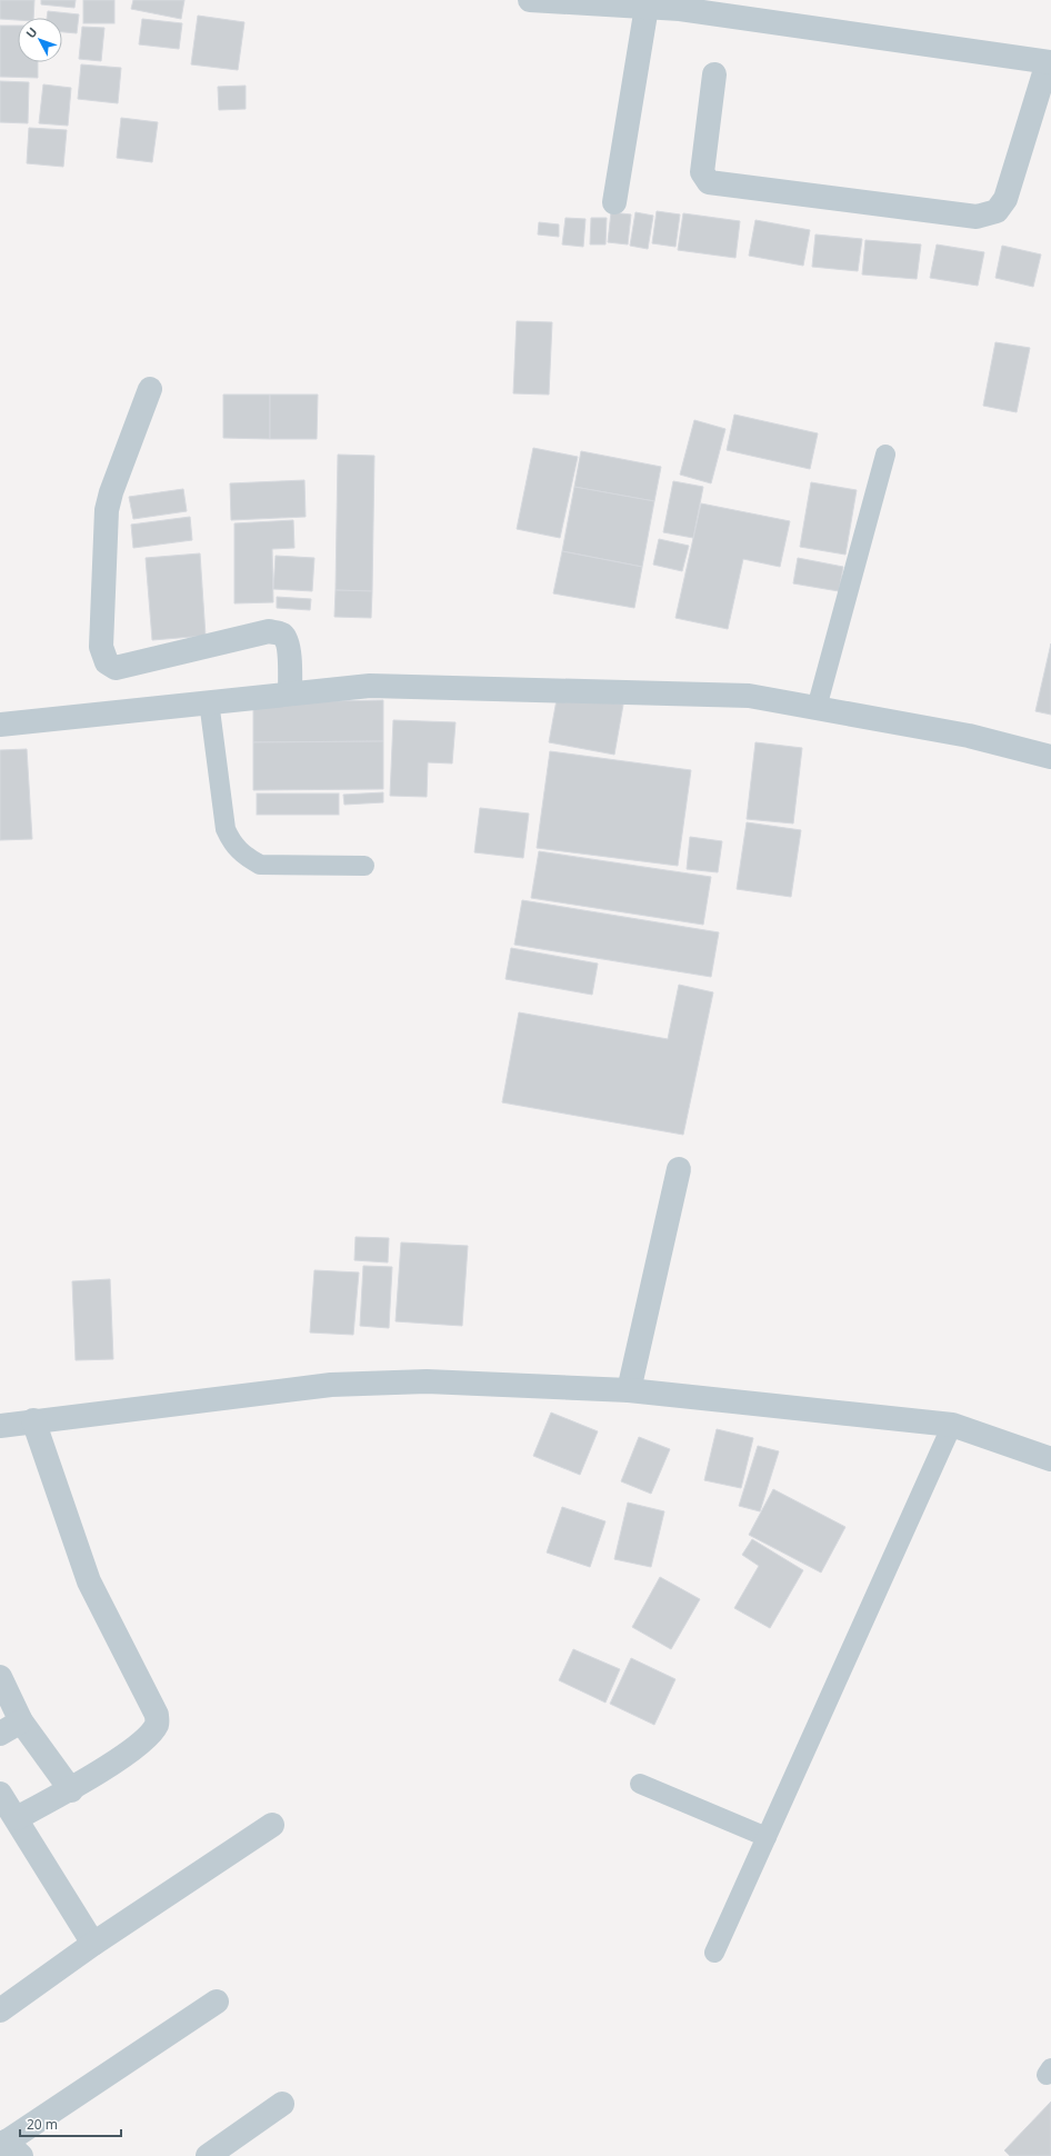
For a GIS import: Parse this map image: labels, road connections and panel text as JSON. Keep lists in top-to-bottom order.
{
  "scale_bar": "20 m",
  "north": "top left"
}
